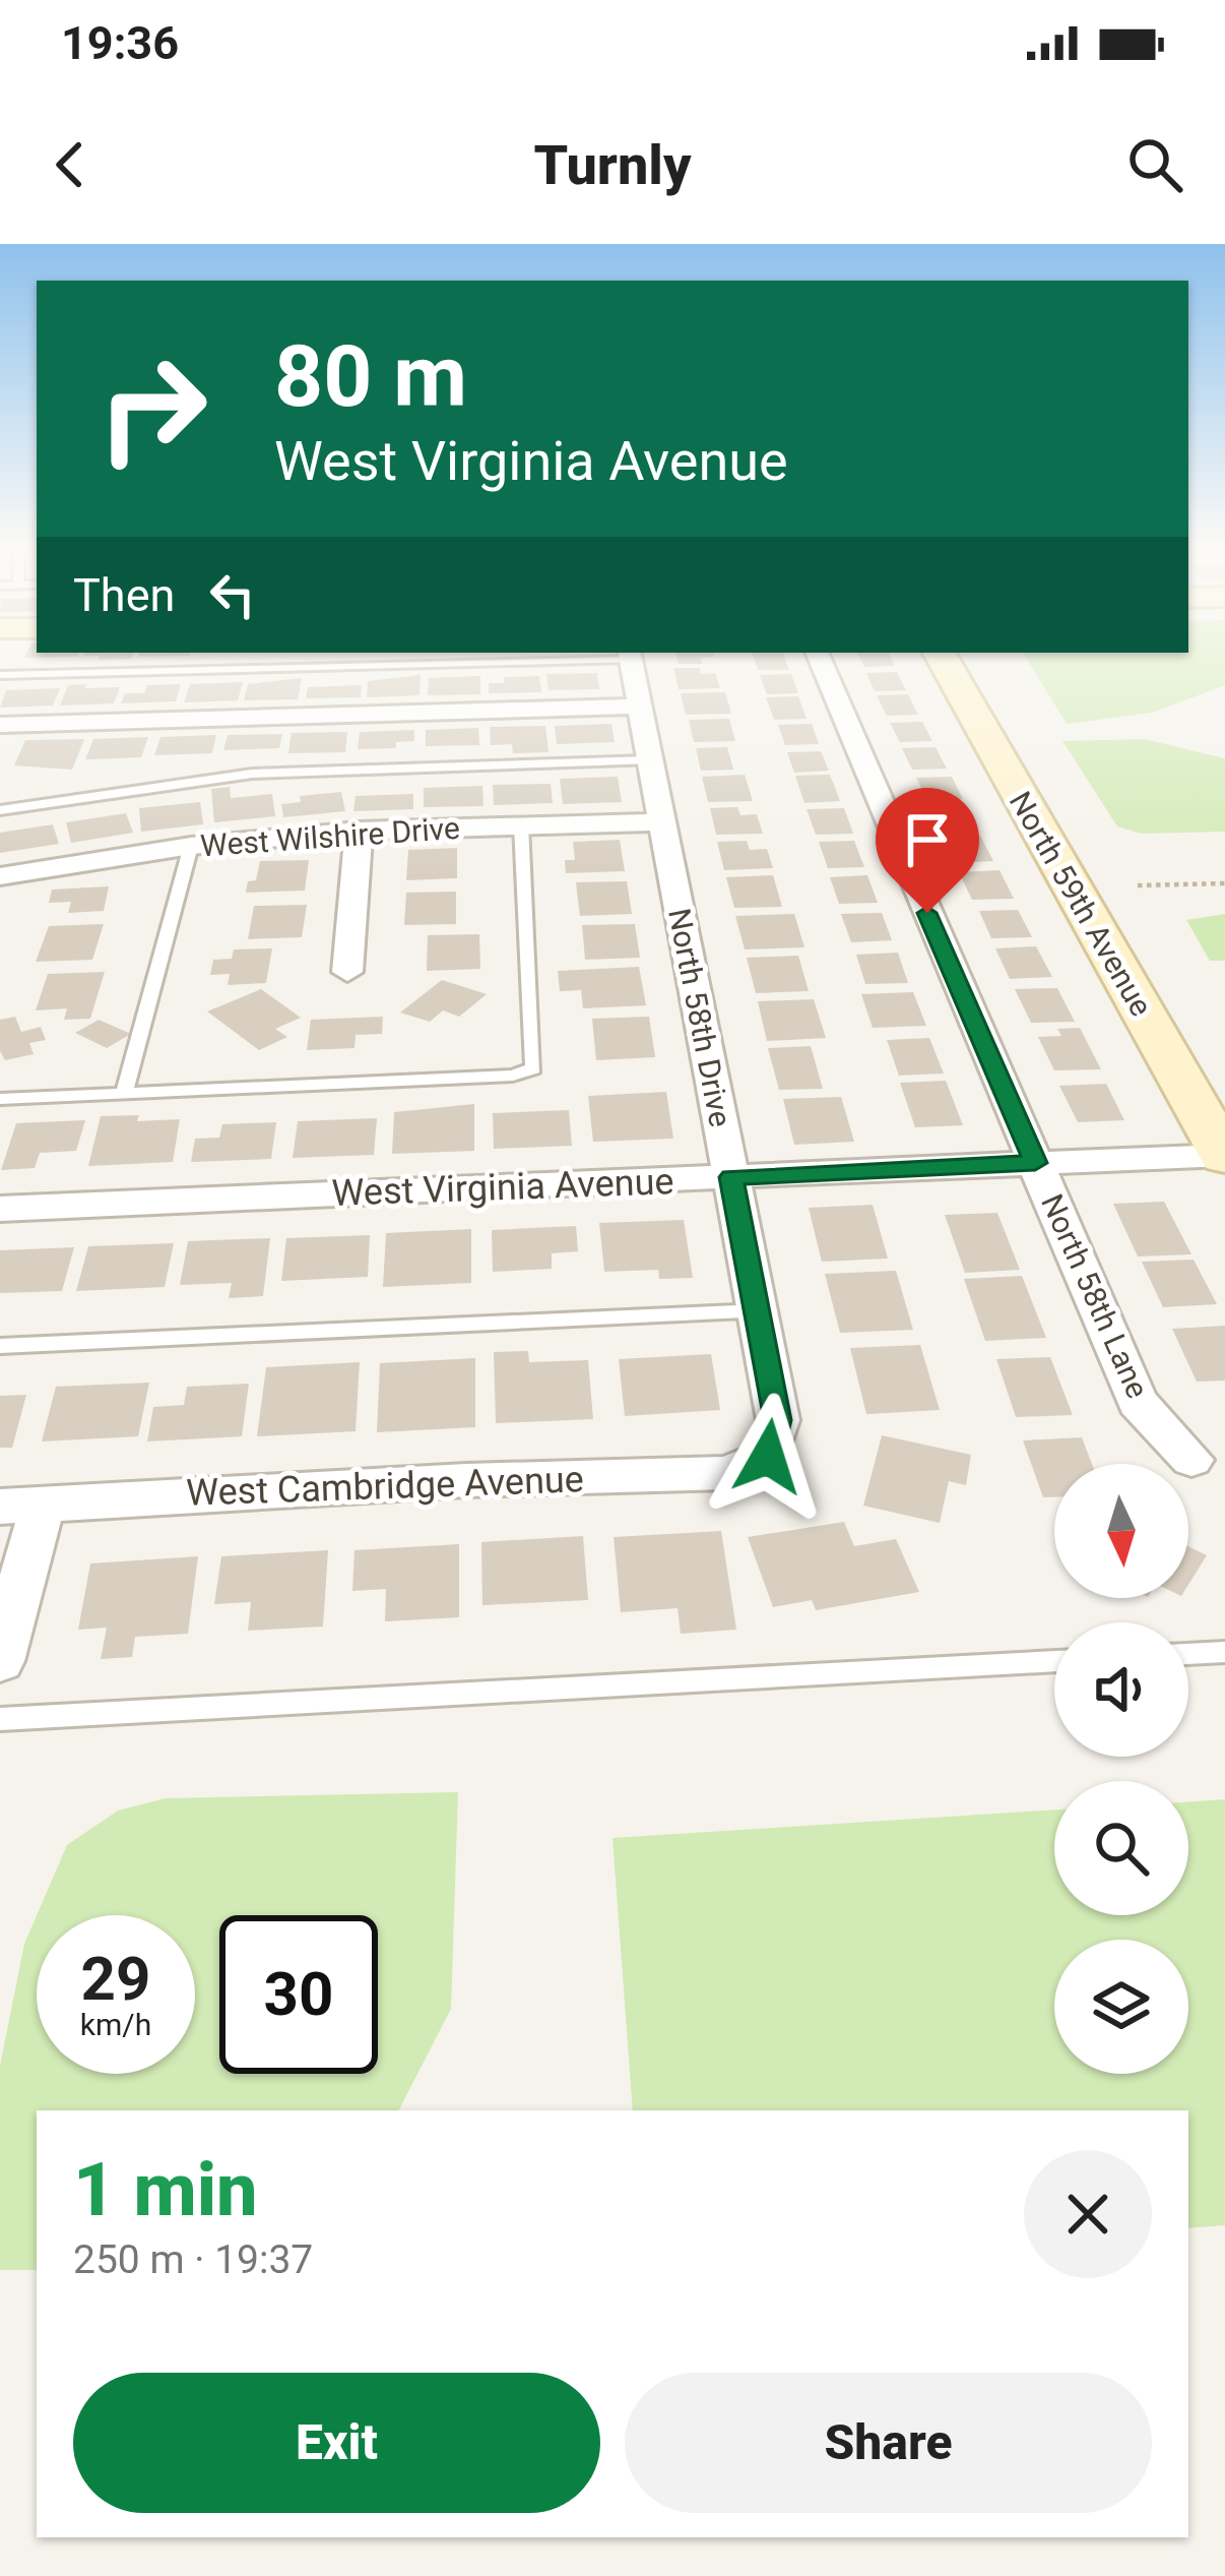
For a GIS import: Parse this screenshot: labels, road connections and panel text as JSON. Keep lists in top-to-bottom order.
{
  "streets": {
    "main road": ["North 59th Avenue"],
    "street": [
      "West Wilshire Drive",
      "North 58th Drive",
      "West Virginia Avenue",
      "North 58th Lane",
      "West Cambridge Avenue"
    ]
  },
  "crossings": [
    ["West Wilshire Drive", "North 58th Drive"],
    ["North 59th Avenue", "West Virginia Avenue"],
    ["North 58th Drive", "West Virginia Avenue"],
    ["North 58th Drive", "West Cambridge Avenue"],
    ["West Virginia Avenue", "North 58th Lane"]
  ],
  "north": "bottom",
  "page": {
    "status": "19:36",
    "header": "Turnly",
    "turn": ["80 m", "West Virginia Avenue"],
    "then": "Then",
    "speed": "29 km/h",
    "limit": "30",
    "heading": ["1 min", "250 m · 19:37"],
    "buttons": ["Exit", "Share"]
  }
}
